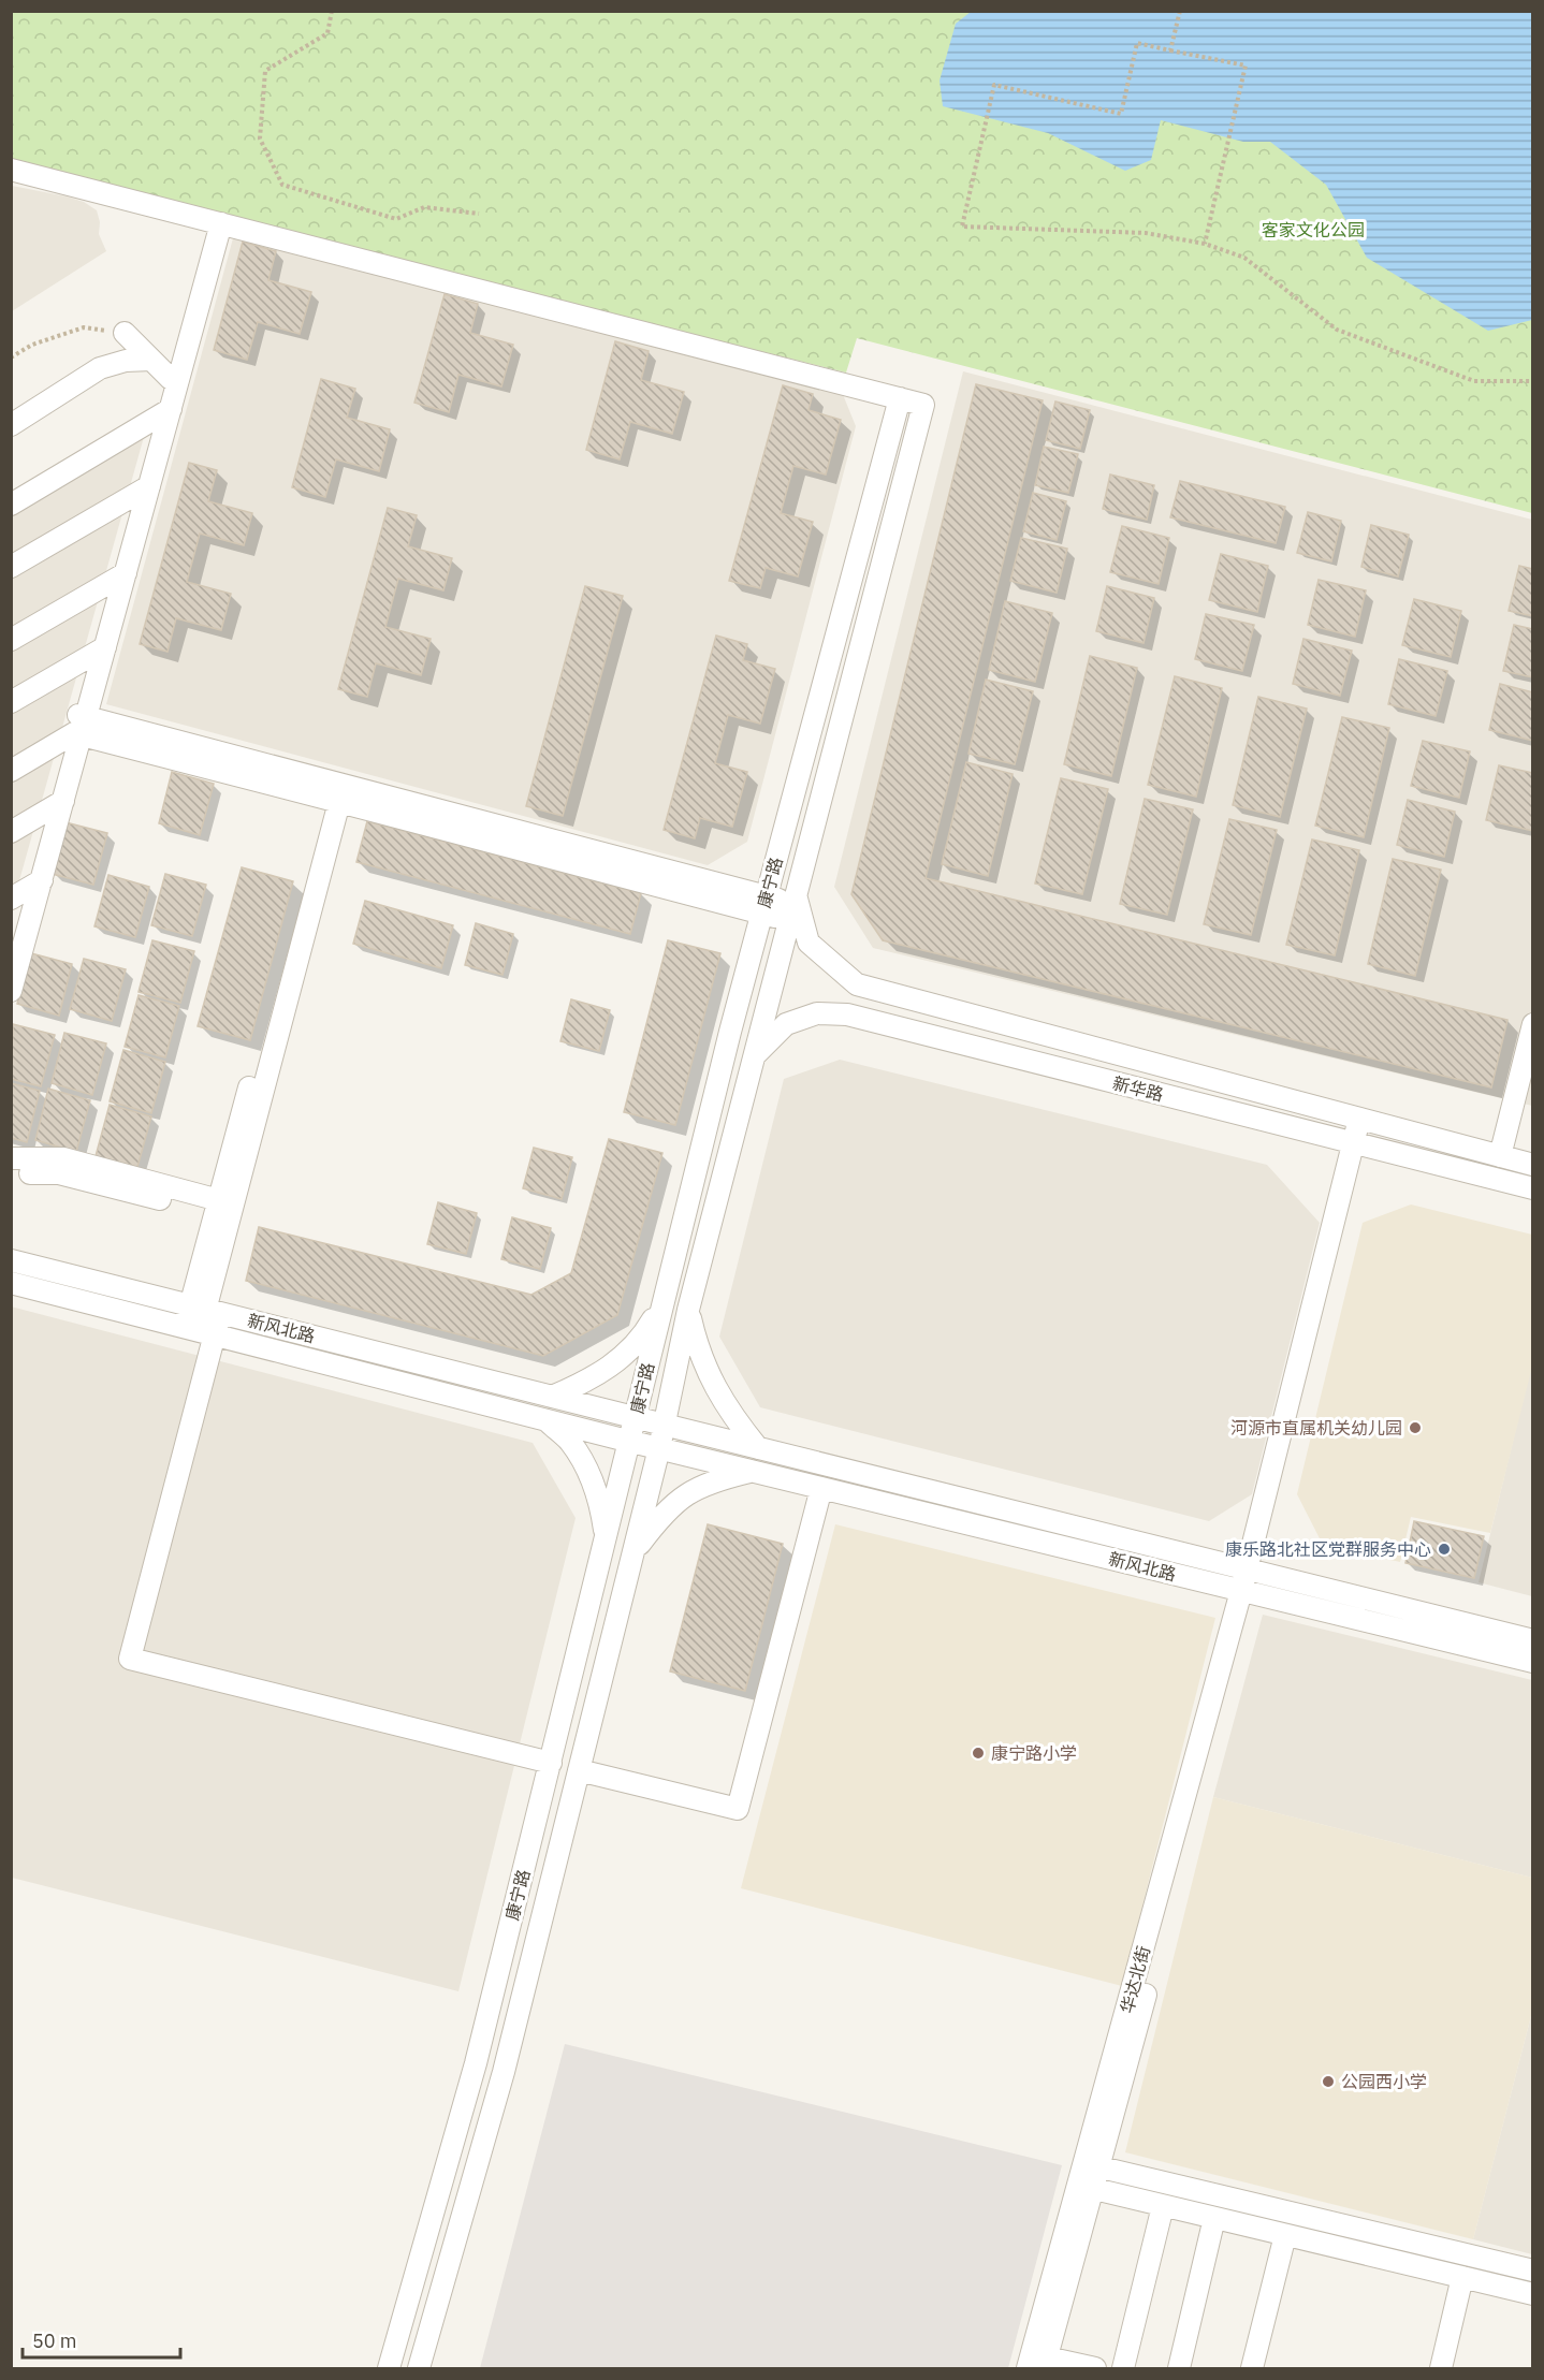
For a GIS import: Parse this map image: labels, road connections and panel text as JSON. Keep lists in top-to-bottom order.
{
  "streets": {
    "street": [
      "康宁路",
      "新华路",
      "新风北路",
      "华达北街"
    ]
  },
  "crossings": [
    ["康宁路", "新华路"],
    ["康宁路", "新风北路"],
    ["新华路", "华达北街"],
    ["新风北路", "华达北街"]
  ],
  "parks": ["客家文化公园"],
  "places": [
    "河源市直属机关幼儿园",
    "康乐路北社区党群服务中心",
    "康宁路小学",
    "公园西小学"
  ],
  "scale_bar": "50 m"
}
